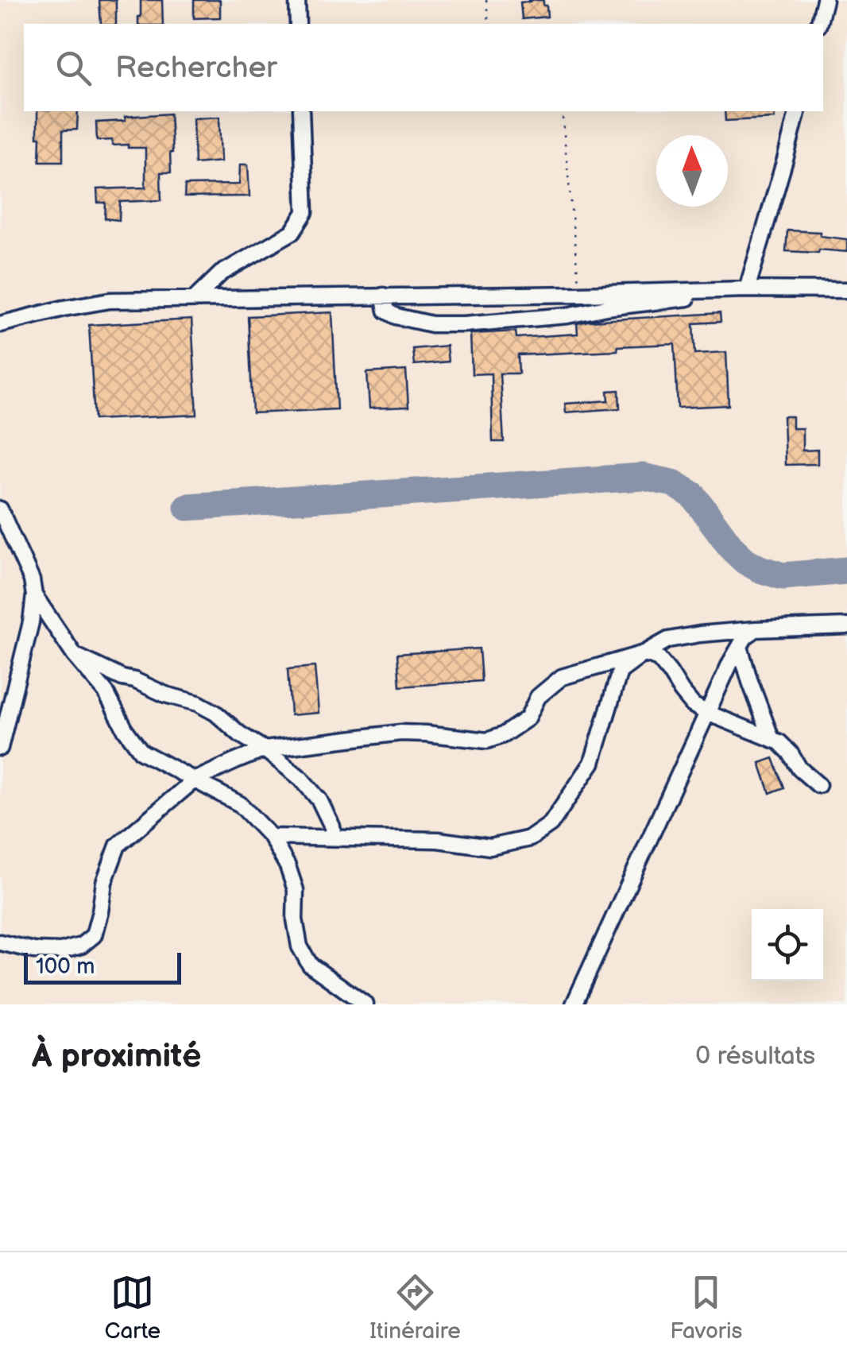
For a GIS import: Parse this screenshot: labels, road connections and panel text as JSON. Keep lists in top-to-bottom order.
{
  "scale_bar": "100 m",
  "north": "top",
  "page": {
    "search": "Rechercher",
    "scale": "100 m",
    "heading": ["À proximité", "0 résultats"],
    "nav": ["Carte", "Itinéraire", "Favoris"]
  }
}
